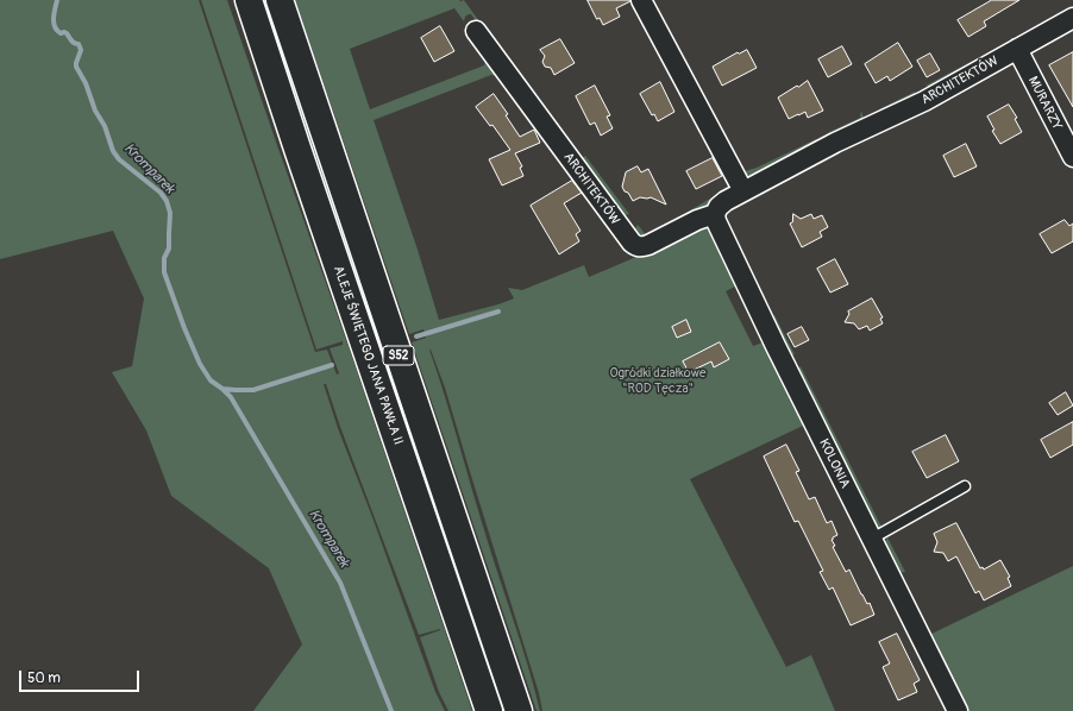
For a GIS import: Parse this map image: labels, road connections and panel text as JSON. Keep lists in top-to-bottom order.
{
  "streets": {
    "highway": ["ALEJE ŚWIĘTEGO JANA PAWŁA II", "S52"],
    "street": ["ARCHITEKTÓW", "MURARZY", "KOLONIA"]
  },
  "crossings": [
    ["ARCHITEKTÓW", "MURARZY"],
    ["ARCHITEKTÓW", "KOLONIA"]
  ],
  "water": ["Kromparek"],
  "parks": ["Ogródki działkowe \"ROD Tęcza\""],
  "scale_bar": "50 m"
}
